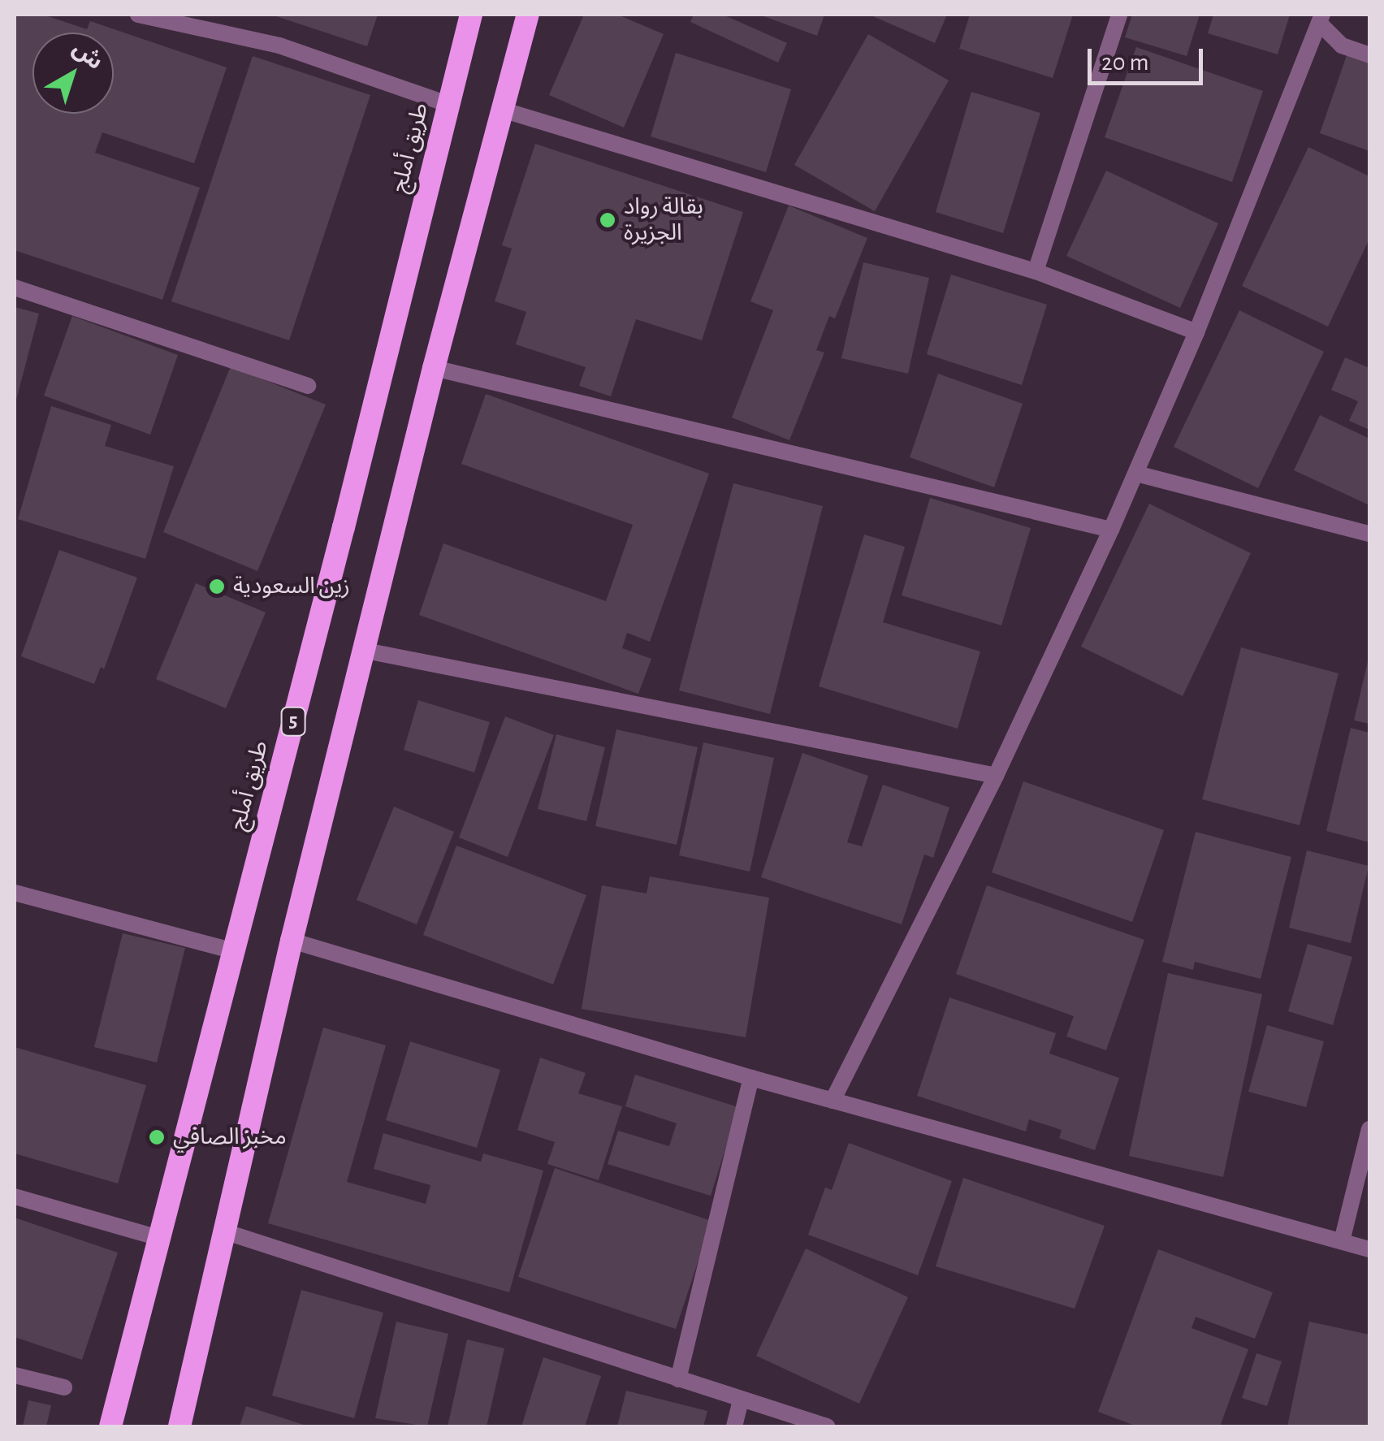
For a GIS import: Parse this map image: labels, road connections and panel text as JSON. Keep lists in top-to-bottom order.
{
  "streets": {
    "highway": ["طريق أملج", "5"]
  },
  "places": ["بقالة رواد الجزيرة", "زين السعودية", "مخبز الصافي"],
  "scale_bar": "20 m",
  "north": "top right"
}
